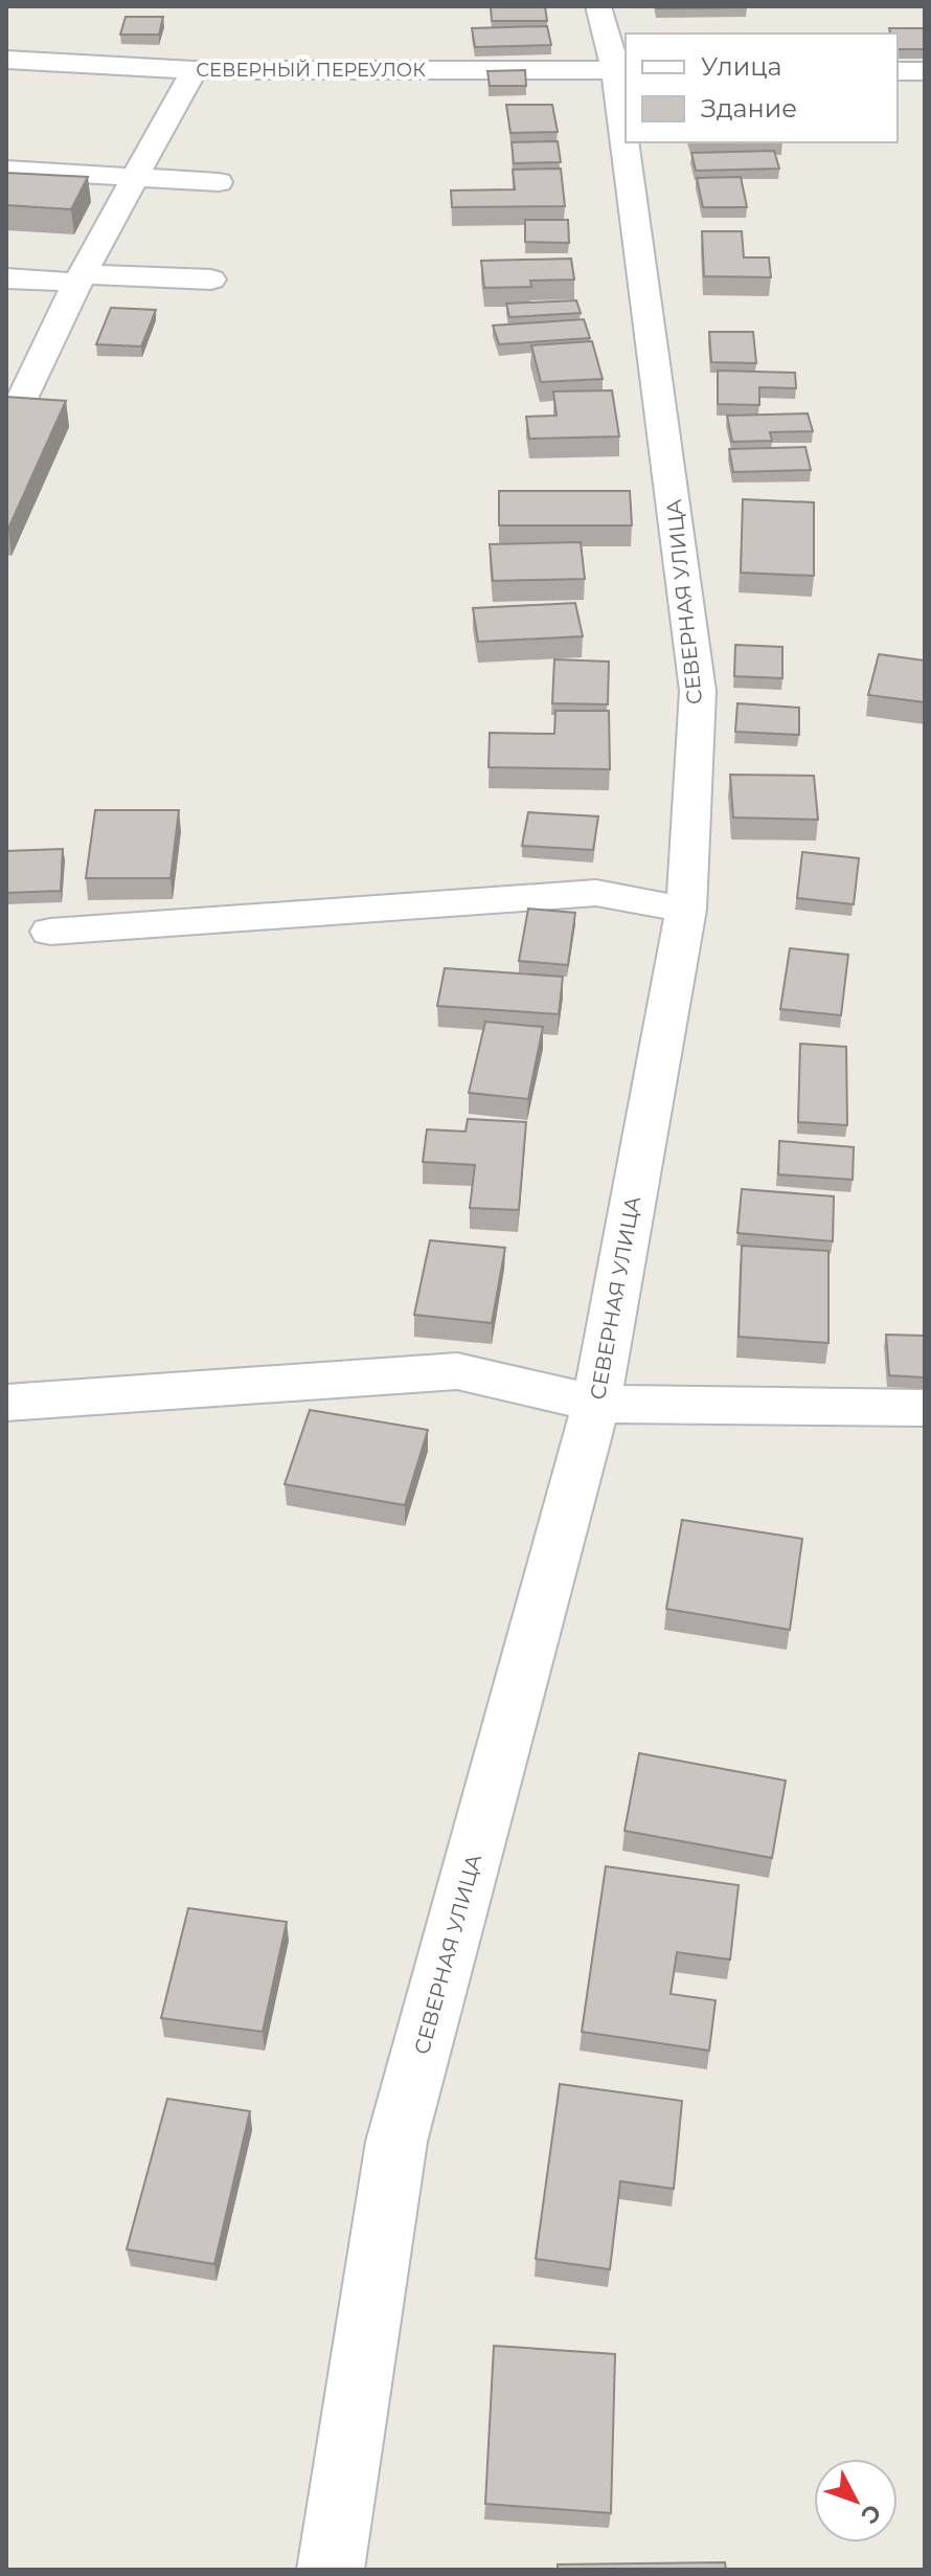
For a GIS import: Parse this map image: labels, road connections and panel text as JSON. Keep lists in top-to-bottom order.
{
  "streets": {
    "street": ["СЕВЕРНЫЙ ПЕРЕУЛОК", "СЕВЕРНАЯ УЛИЦА"]
  },
  "crossings": [
    ["СЕВЕРНЫЙ ПЕРЕУЛОК", "СЕВЕРНАЯ УЛИЦА"]
  ],
  "legend": ["Улица", "Здание"],
  "north": "bottom right"
}
